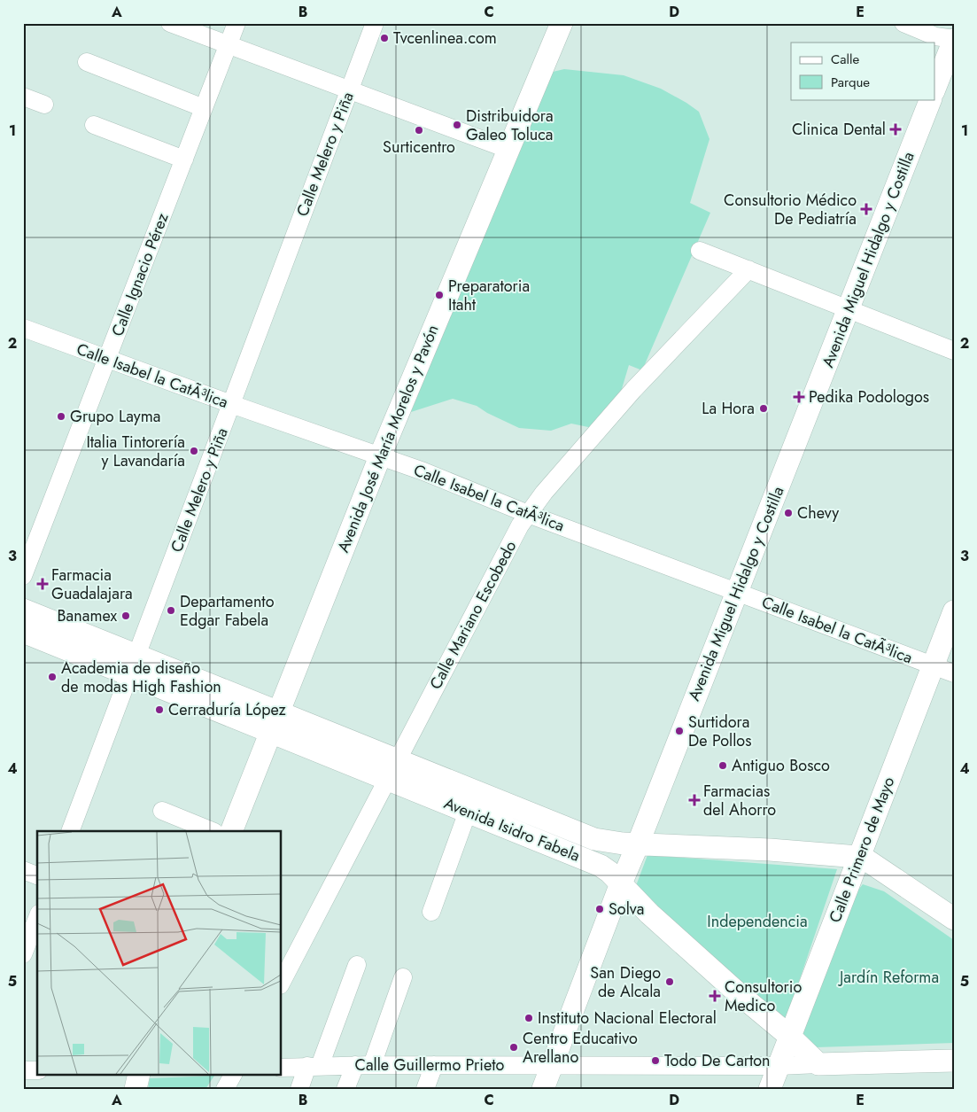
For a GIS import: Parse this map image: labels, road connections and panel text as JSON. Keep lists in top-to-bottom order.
{
  "streets": {
    "main road": [
      "Avenida Miguel Hidalgo y Costilla",
      "Avenida José María Morelos y Pavón",
      "Avenida Isidro Fabela",
      "Calle Primero de Mayo"
    ],
    "street": [
      "Calle Melero y Piña",
      "Calle Ignacio Pérez",
      "Calle Isabel la CatÃ³lica",
      "Calle Mariano Escobedo",
      "Calle Guillermo Prieto"
    ]
  },
  "crossings": [
    ["Calle Melero y Piña", "Calle Isabel la CatÃ³lica"],
    ["Calle Melero y Piña", "Avenida Isidro Fabela"],
    ["Avenida Miguel Hidalgo y Costilla", "Calle Isabel la CatÃ³lica"],
    ["Avenida Miguel Hidalgo y Costilla", "Avenida Isidro Fabela"],
    ["Avenida Miguel Hidalgo y Costilla", "Calle Guillermo Prieto"],
    ["Calle Ignacio Pérez", "Calle Isabel la CatÃ³lica"],
    ["Calle Isabel la CatÃ³lica", "Avenida José María Morelos y Pavón"],
    ["Calle Isabel la CatÃ³lica", "Calle Mariano Escobedo"],
    ["Calle Isabel la CatÃ³lica", "Calle Primero de Mayo"],
    ["Avenida José María Morelos y Pavón", "Avenida Isidro Fabela"],
    ["Calle Mariano Escobedo", "Avenida Isidro Fabela"],
    ["Avenida Isidro Fabela", "Calle Primero de Mayo"],
    ["Avenida Isidro Fabela", "Calle Guillermo Prieto"],
    ["Calle Primero de Mayo", "Calle Guillermo Prieto"]
  ],
  "parks": ["Independencia", "Jardín Reforma"],
  "places": {
    "other": [
      "Tvcenlinea.com",
      "Distribuidora Galeo Toluca",
      "Surticentro",
      "Preparatoria Itaht",
      "La Hora",
      "Grupo Layma",
      "Italia Tintorería y Lavandaría",
      "Chevy",
      "Departamento Edgar Fabela",
      "Banamex",
      "Academia de diseño de modas High Fashion",
      "Cerraduría López",
      "Surtidora De Pollos",
      "Antiguo Bosco",
      "Solva",
      "San Diego de Alcala",
      "Instituto Nacional Electoral",
      "Centro Educativo Arellano",
      "Todo De Carton"
    ],
    "health": [
      "Clinica Dental",
      "Consultorio Médico De Pediatría",
      "Pedika Podologos",
      "Farmacia Guadalajara",
      "Farmacias del Ahorro",
      "Consultorio Medico"
    ]
  },
  "legend": ["Calle", "Parque"],
  "grid": {
    "columns": [
      "A",
      "B",
      "C",
      "D",
      "E"
    ],
    "rows": [
      "1",
      "2",
      "3",
      "4",
      "5"
    ]
  }
}
